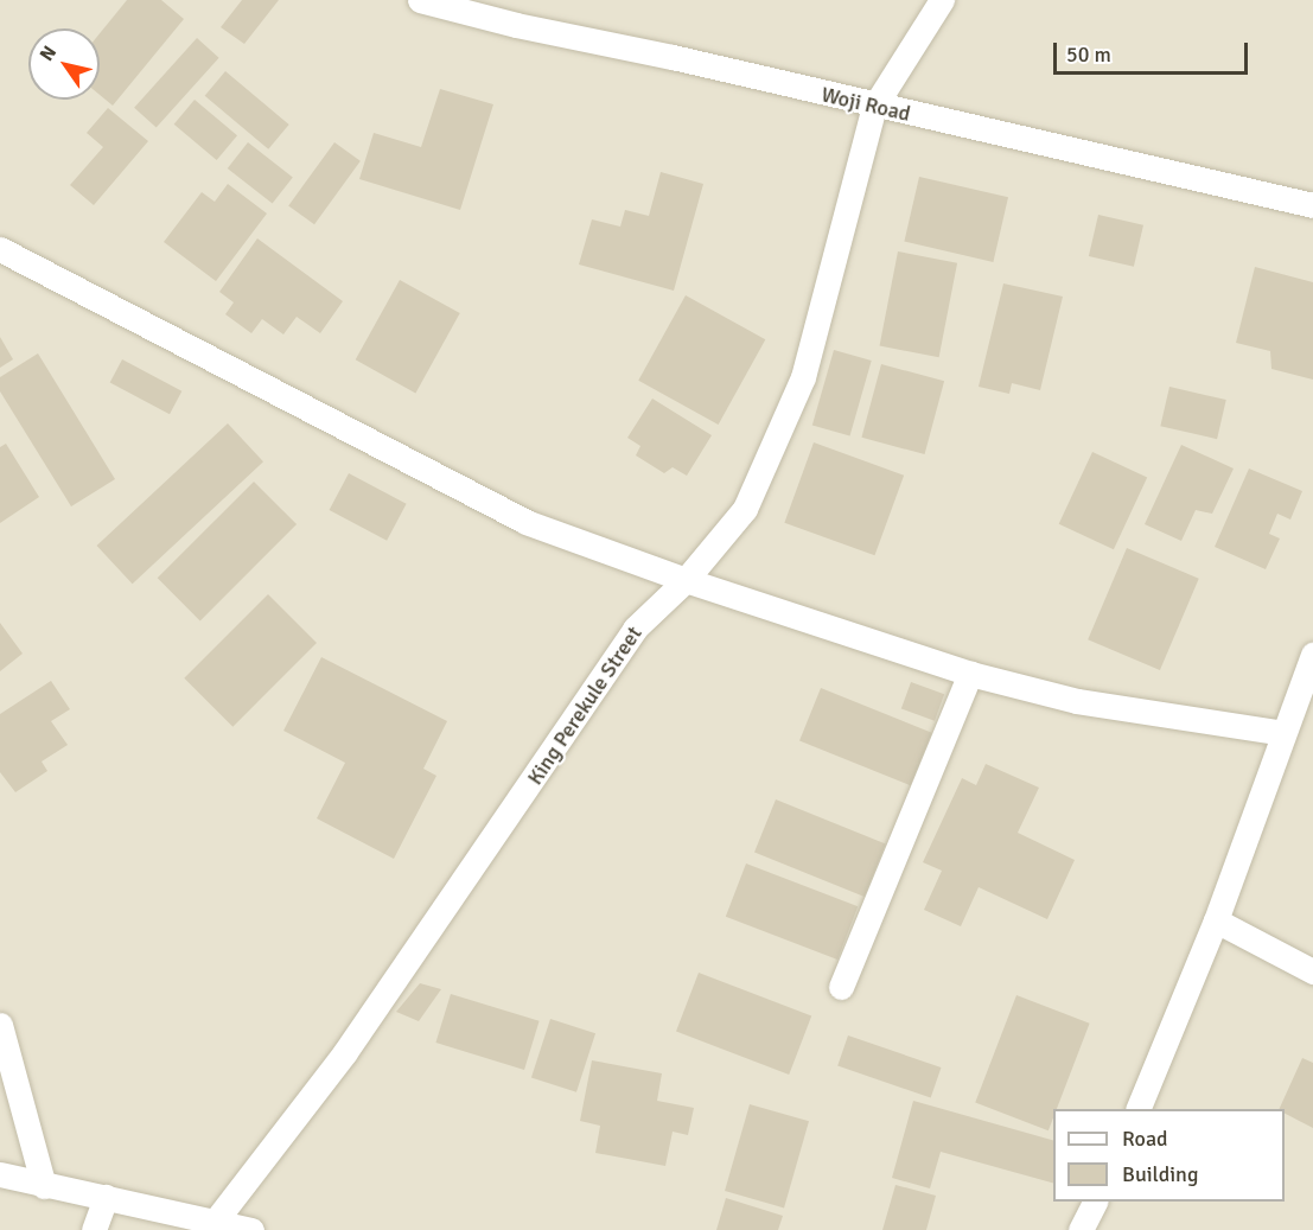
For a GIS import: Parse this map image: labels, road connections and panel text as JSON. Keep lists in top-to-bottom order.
{
  "streets": {
    "street": ["Woji Road", "King Perekule Street"]
  },
  "crossings": [
    ["Woji Road", "King Perekule Street"]
  ],
  "legend": ["Road", "Building"],
  "scale_bar": "50 m",
  "north": "top left"
}
